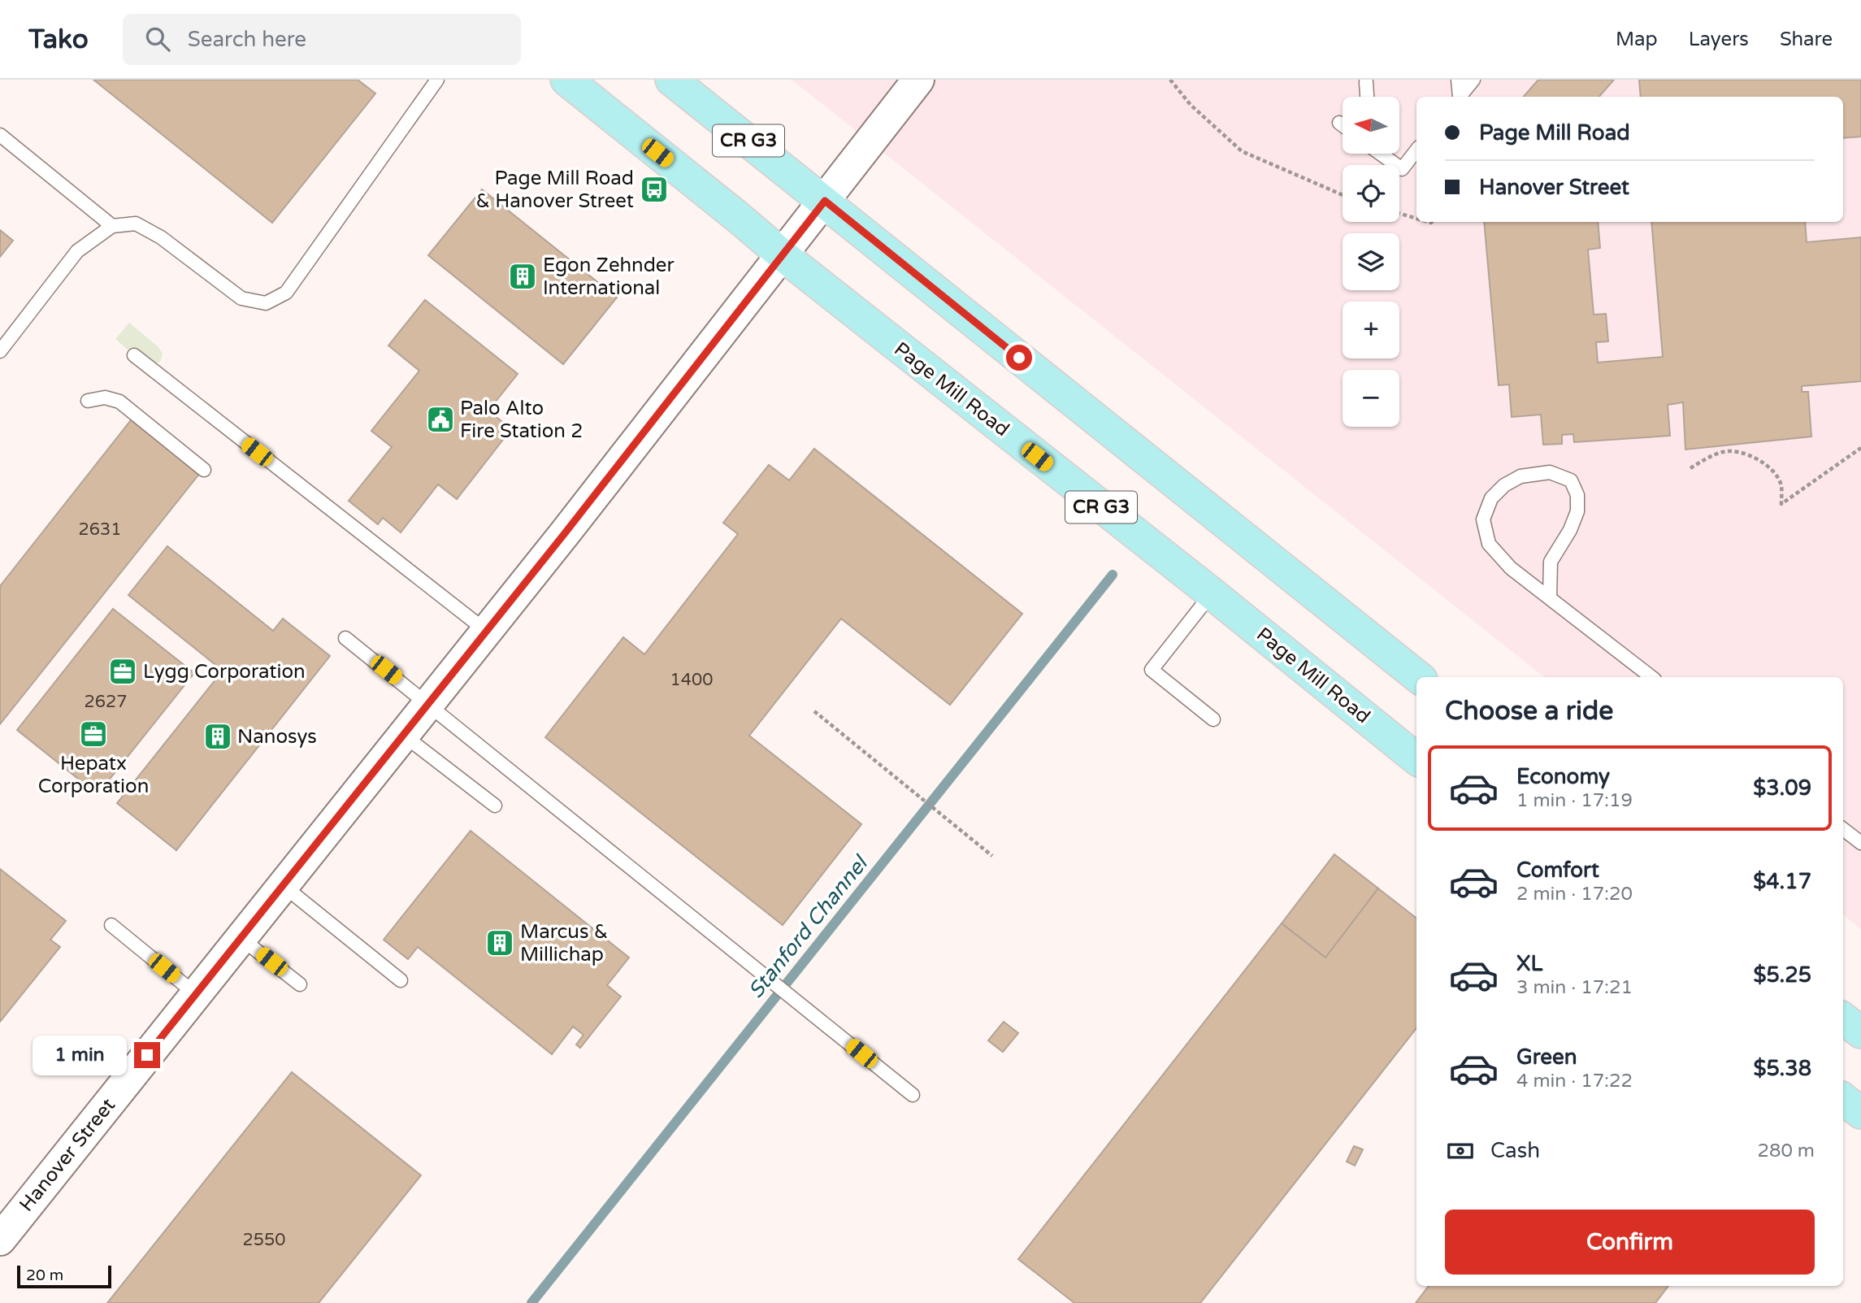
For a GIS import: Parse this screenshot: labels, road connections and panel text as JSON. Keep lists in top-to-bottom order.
{
  "streets": {
    "main road": ["CR G3", "Page Mill Road"],
    "street": ["Hanover Street"]
  },
  "crossings": [
    ["CR G3", "Hanover Street"],
    ["Page Mill Road", "Hanover Street"]
  ],
  "water": ["Stanford Channel"],
  "places": {
    "bus stop": ["Page Mill Road & Hanover Street"],
    "building": ["Egon Zehnder International", "Nanosys", "Marcus & Millichap"],
    "public building": ["Palo Alto Fire Station 2"],
    "office": ["Lygg Corporation", "Hepatx Corporation"]
  },
  "house_numbers": [
    "2631",
    "1400",
    "2627",
    "2550"
  ],
  "scale_bar": "20 m",
  "north": "left",
  "page": {
    "header": "Tako",
    "search": "Search here",
    "nav": ["Map", "Layers", "Share"],
    "map_buttons": ["+", "−"],
    "banner": ["Page Mill Road", "Hanover Street"],
    "heading": "Choose a ride",
    "list": [
      {
        "name": "Economy",
        "note": "1 min · 17:19",
        "value": "$3.09"
      },
      {
        "name": "Comfort",
        "note": "2 min · 17:20",
        "value": "$4.17"
      },
      {
        "name": "XL",
        "note": "3 min · 17:21",
        "value": "$5.25"
      },
      {
        "name": "Green",
        "note": "4 min · 17:22",
        "value": "$5.38"
      }
    ],
    "bubble": "1 min",
    "pay": ["Cash", "280 m"],
    "buttons": "Confirm",
    "scale": "20 m"
  }
}
